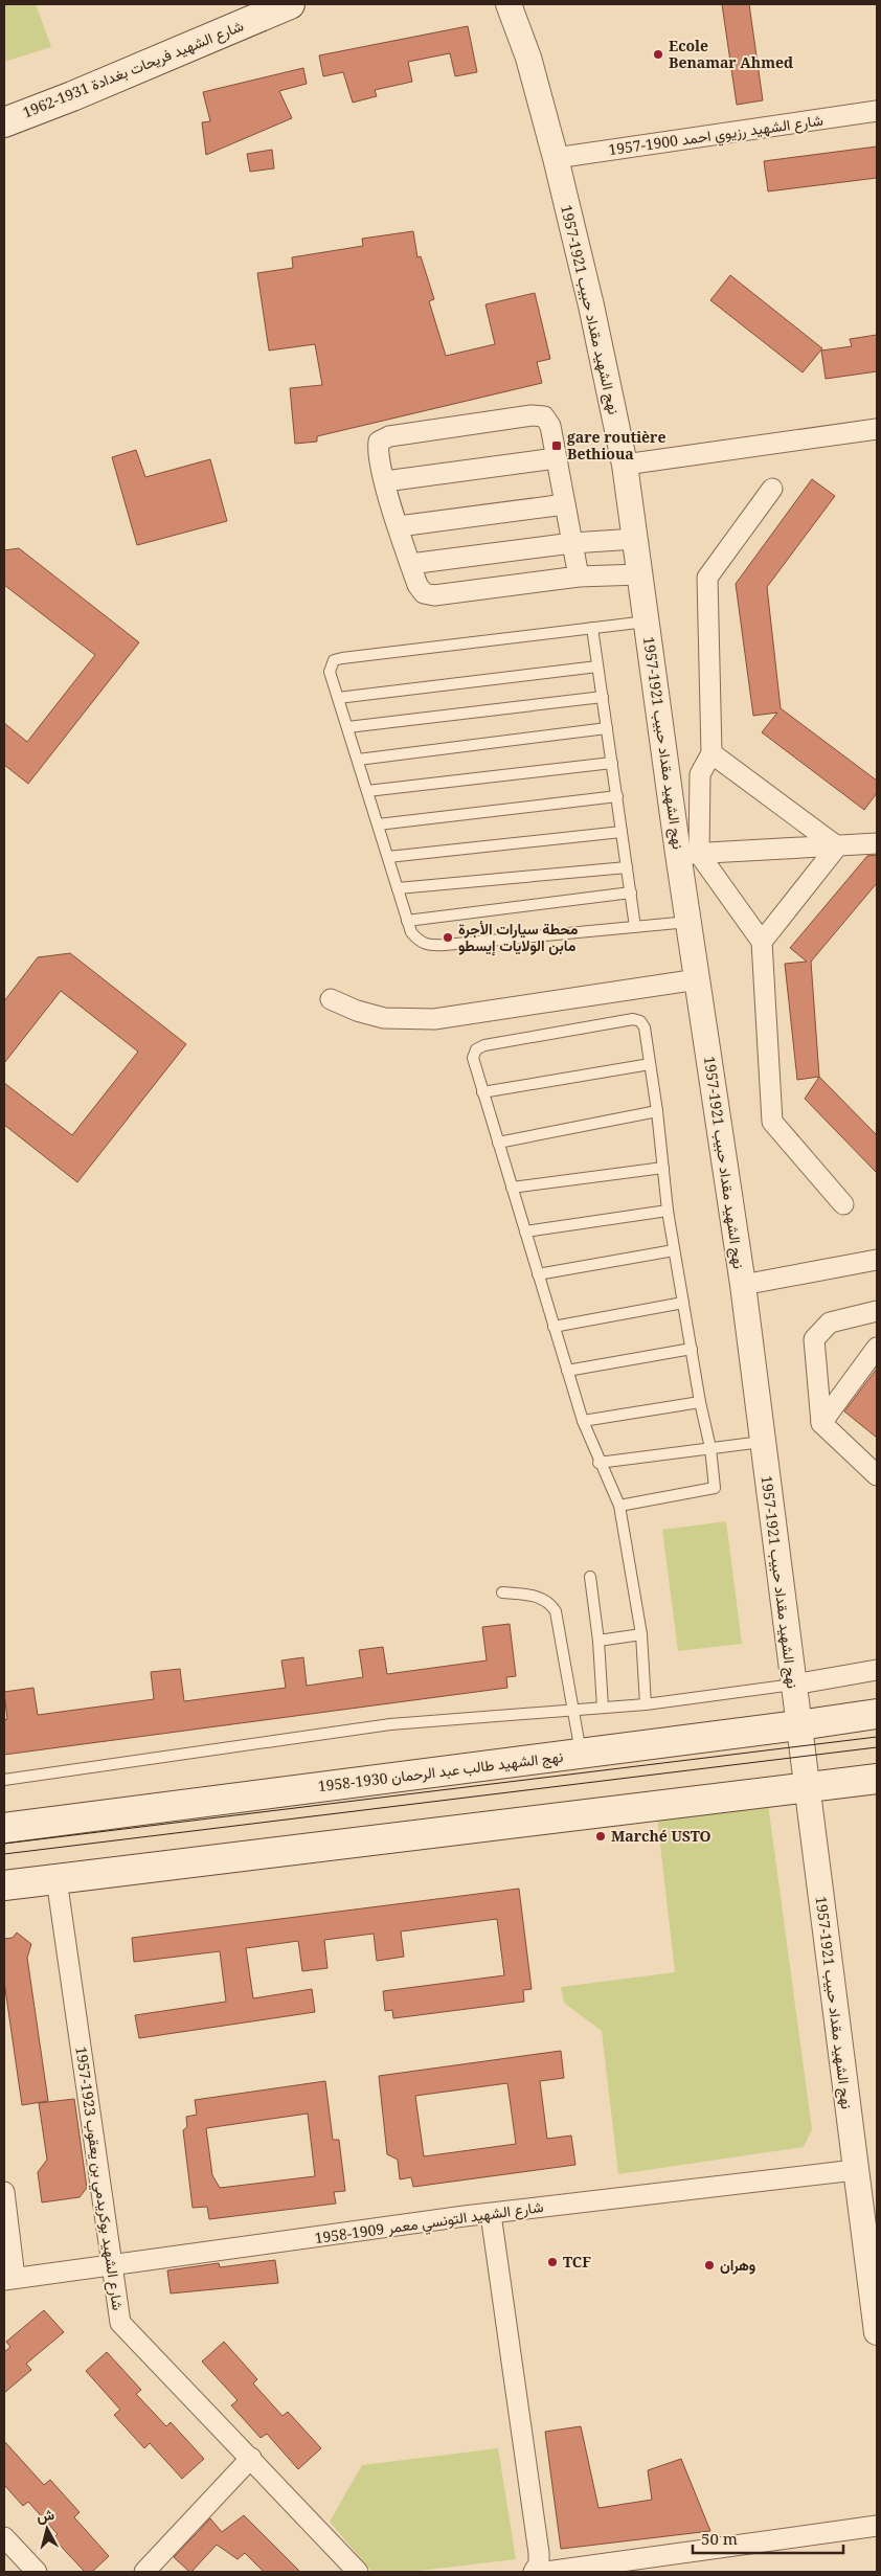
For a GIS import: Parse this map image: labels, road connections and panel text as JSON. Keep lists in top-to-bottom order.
{
  "streets": {
    "main road": ["شارع الشهيد فريحات بغدادة 1931-1962", "نهج الشهيد طالب عبد الرحمان 1930-1958"],
    "street": [
      "شارع الشهيد رزيوي احمد 1900-1957",
      "نهج الشهيد مقداد حبيب 1921-1957",
      "شارع الشهيد بوكريدمي بن يعقوب 1923-1957",
      "شارع الشهيد التونسي معمر 1909-1958"
    ]
  },
  "crossings": [
    ["شارع الشهيد رزيوي احمد 1900-1957", "نهج الشهيد مقداد حبيب 1921-1957"],
    ["نهج الشهيد مقداد حبيب 1921-1957", "نهج الشهيد طالب عبد الرحمان 1930-1958"],
    ["نهج الشهيد مقداد حبيب 1921-1957", "شارع الشهيد التونسي معمر 1909-1958"],
    ["شارع الشهيد بوكريدمي بن يعقوب 1923-1957", "شارع الشهيد التونسي معمر 1909-1958"]
  ],
  "places": {
    "other": [
      "Ecole Benamar Ahmed",
      "محطة سيارات الأجرة مابن الولايات إيسطو",
      "Marché USTO",
      "TCF",
      "وهران"
    ],
    "transit": ["gare routière Bethioua"]
  },
  "scale_bar": "50 m",
  "north": "top"
}
